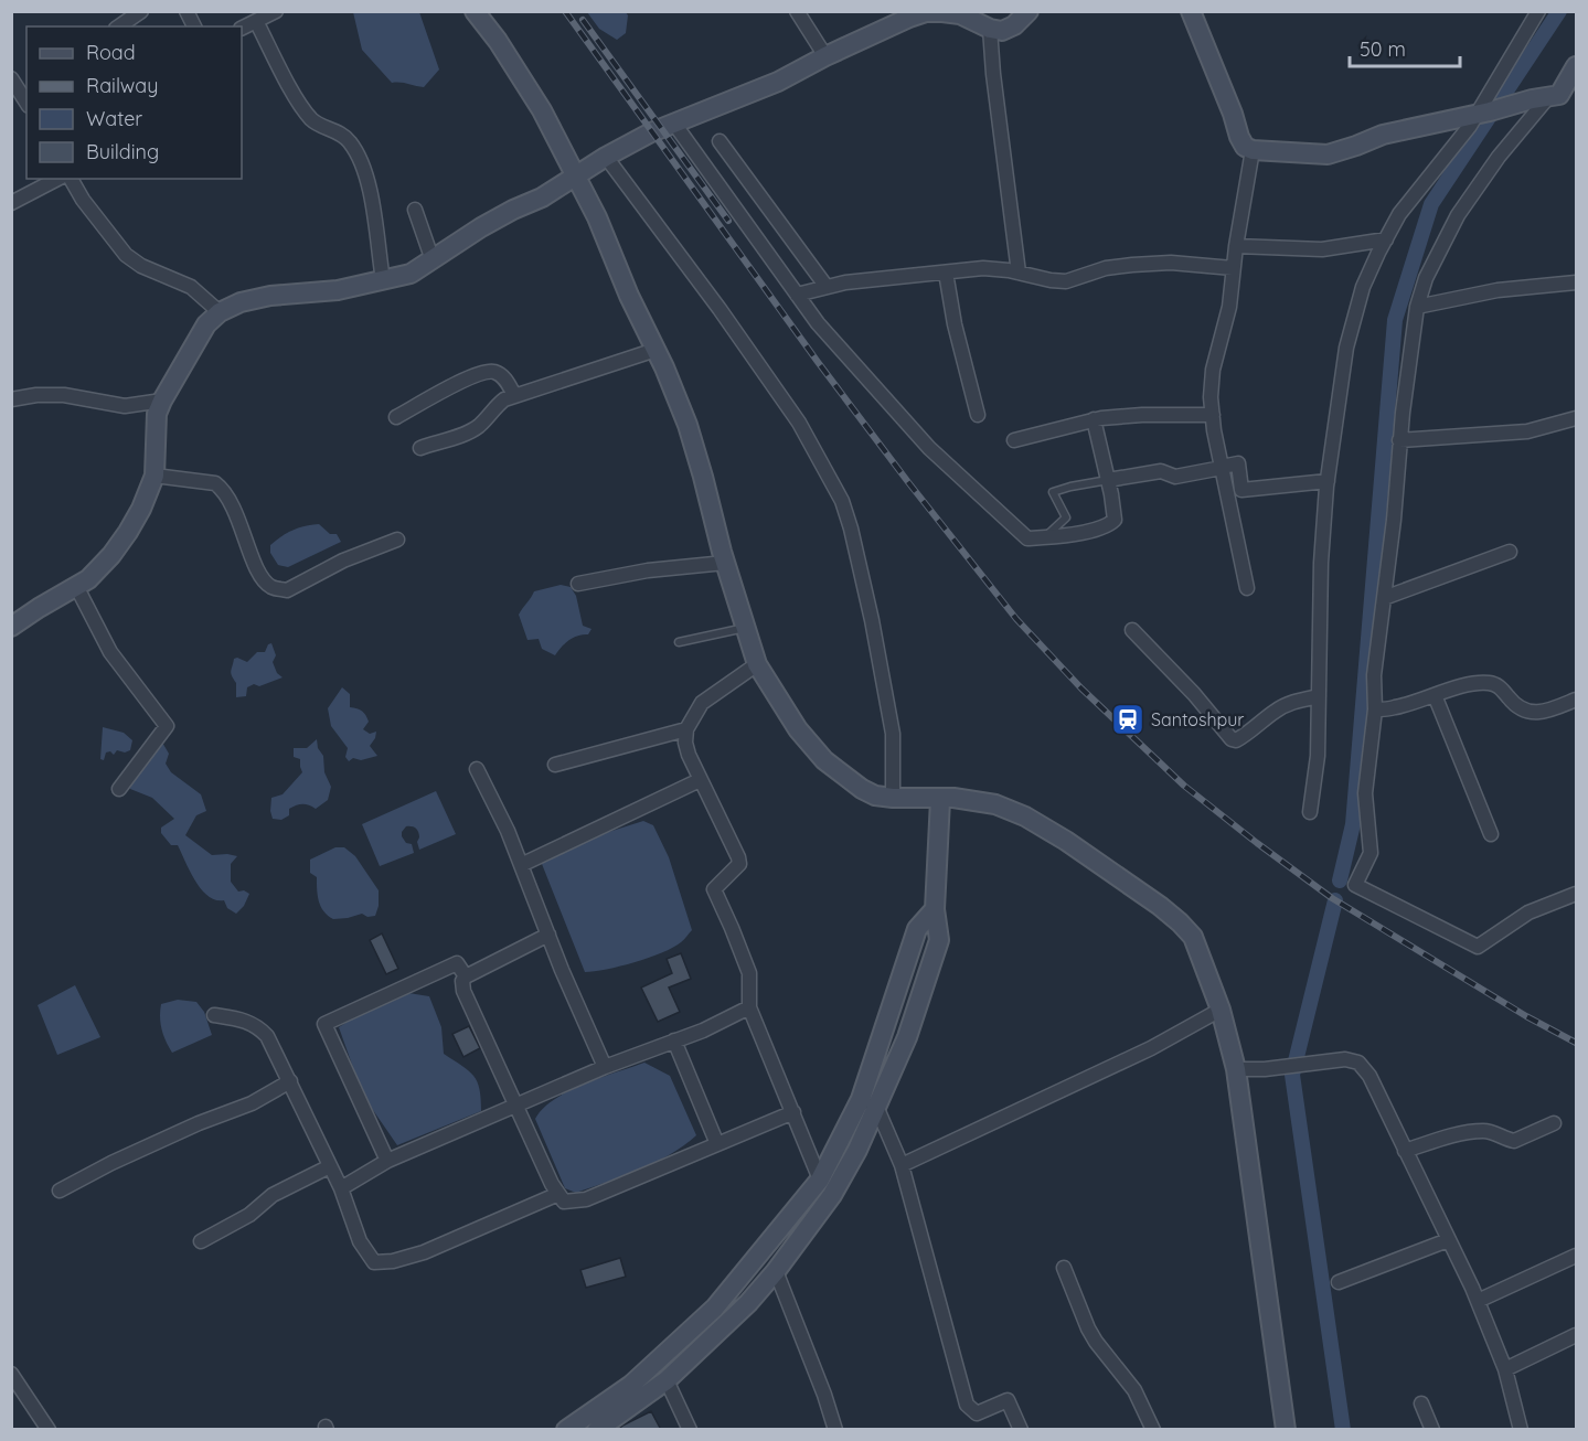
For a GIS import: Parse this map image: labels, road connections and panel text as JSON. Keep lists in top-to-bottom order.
{
  "places": {
    "station": ["Santoshpur"]
  },
  "legend": [
    "Road",
    "Railway",
    "Water",
    "Building"
  ],
  "scale_bar": "50 m"
}
